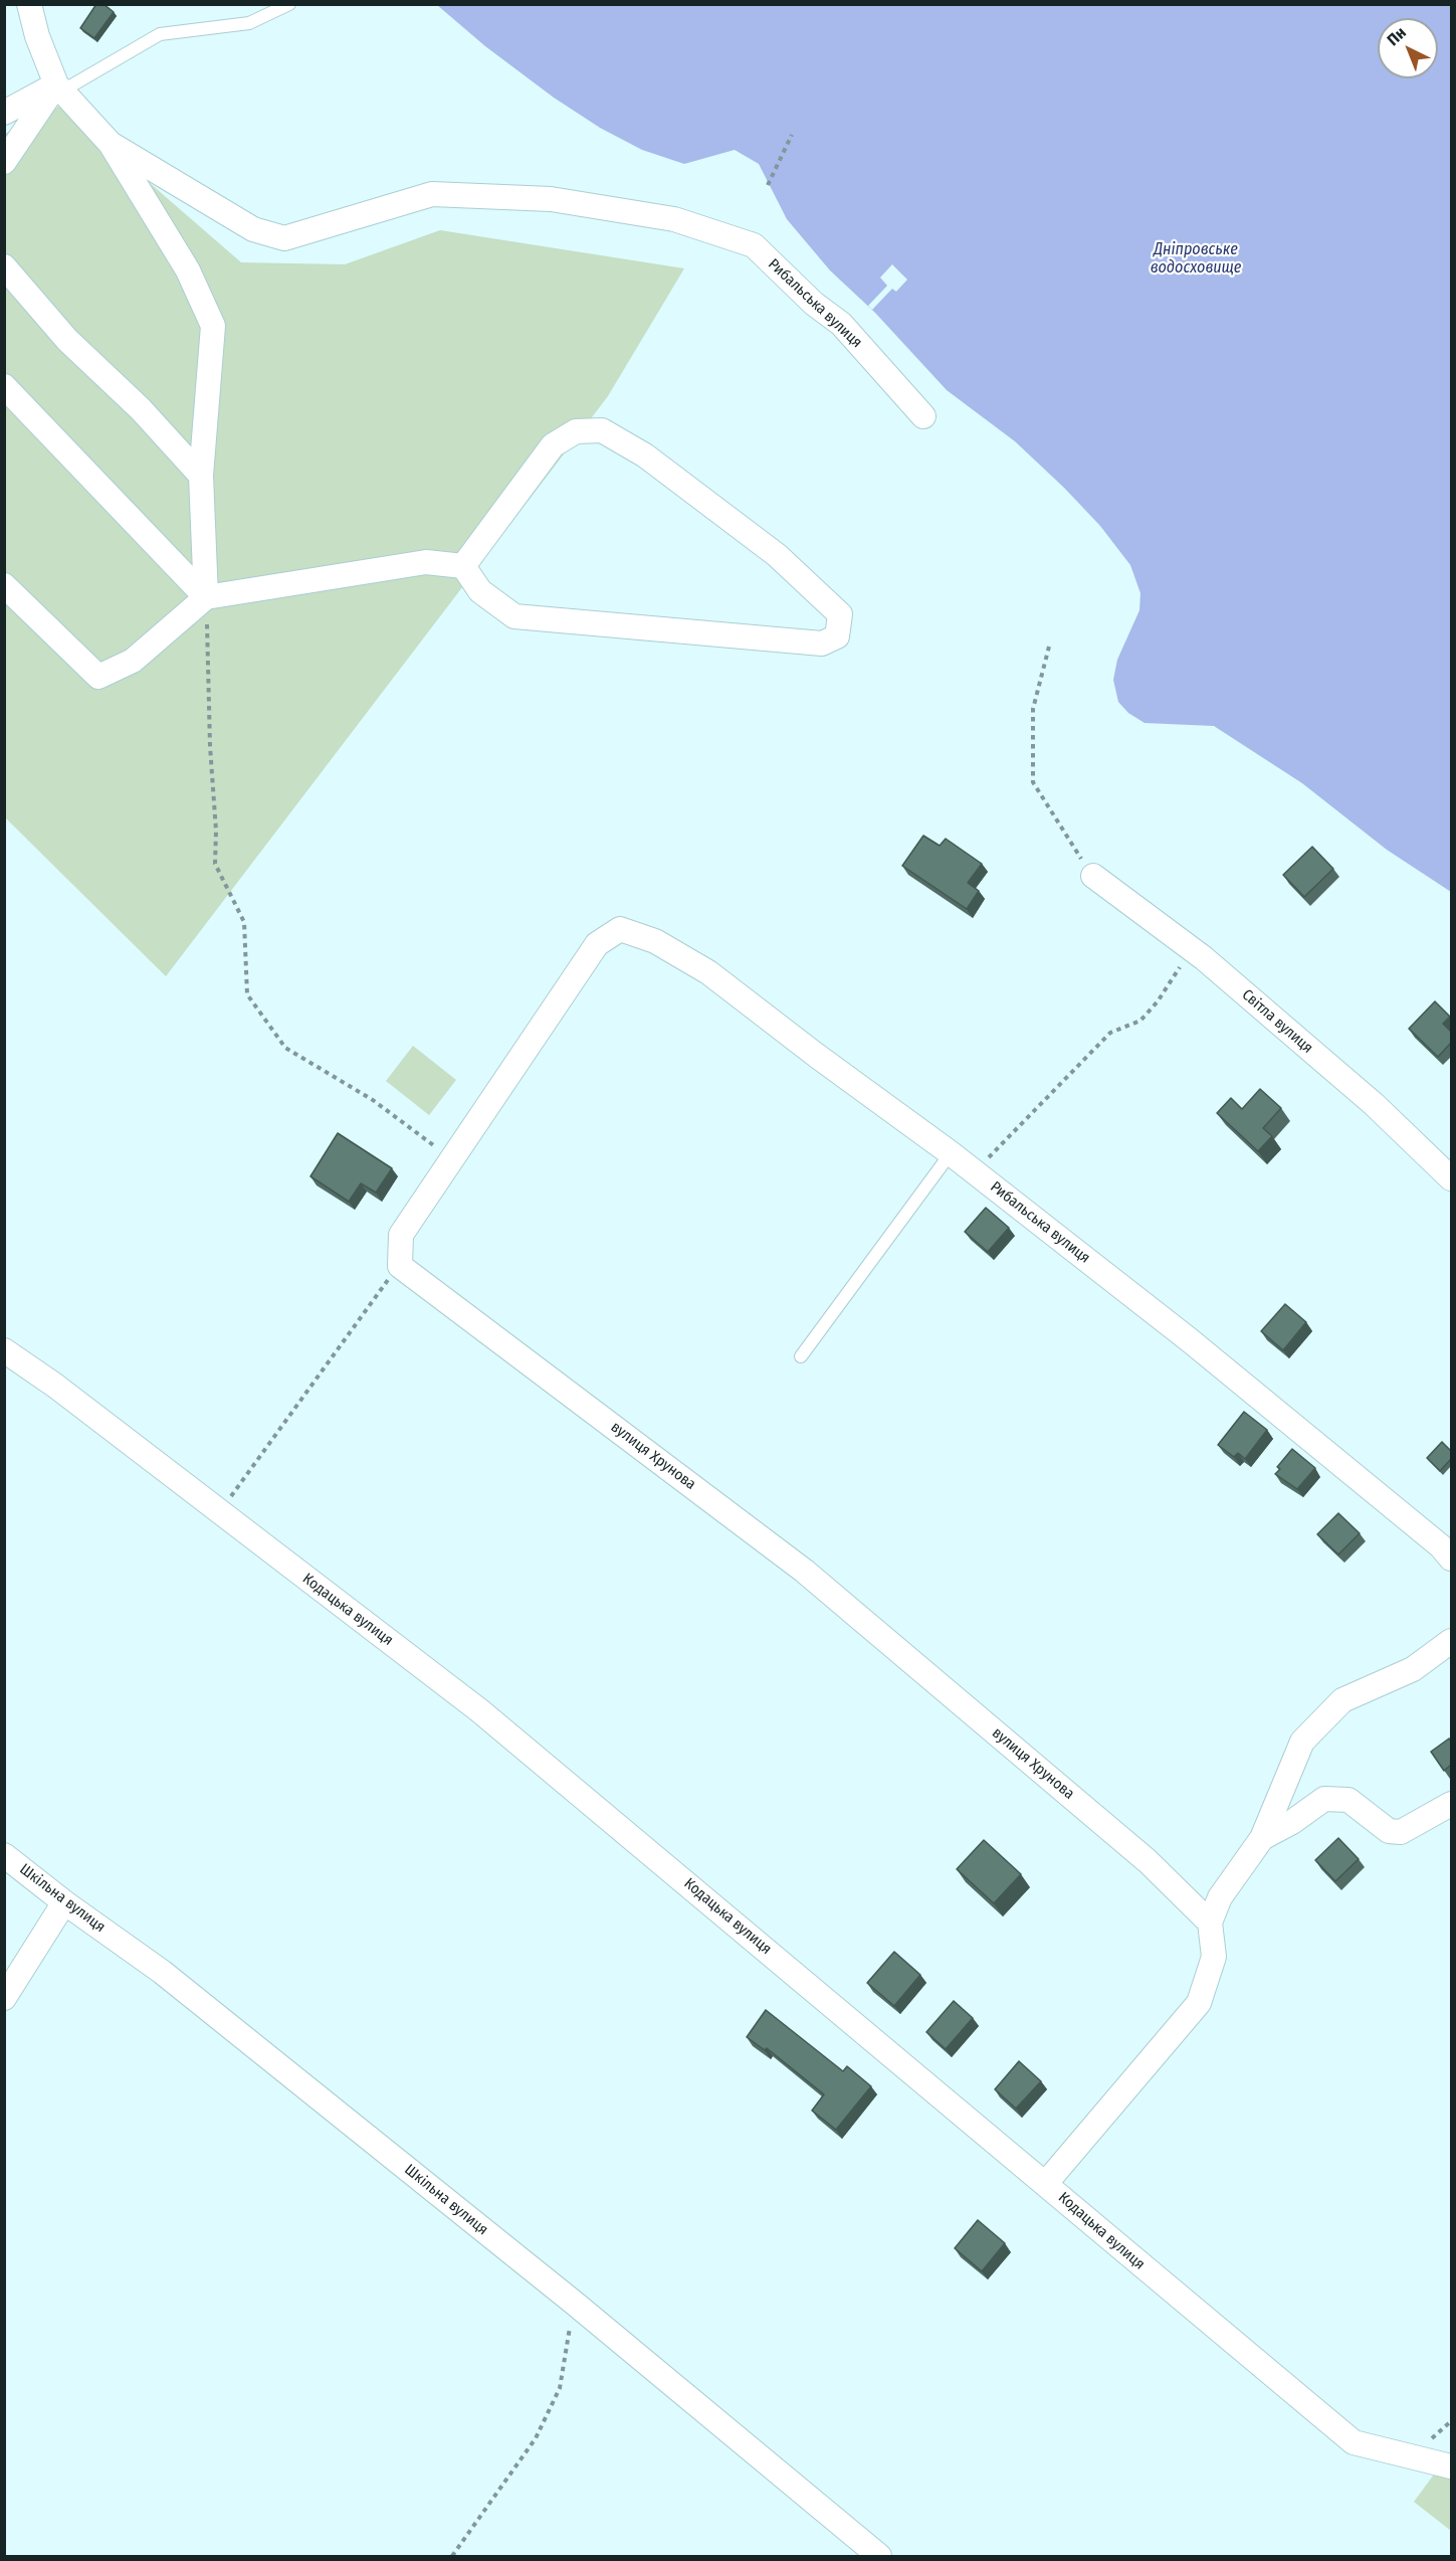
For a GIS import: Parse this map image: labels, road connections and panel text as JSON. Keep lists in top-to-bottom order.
{
  "streets": {
    "street": [
      "Рибальська вулиця",
      "Світла вулиця",
      "вулиця Хрунова",
      "Кодацька вулиця",
      "Шкільна вулиця"
    ]
  },
  "water": ["Дніпровське водосховище"],
  "north": "top left"
}
